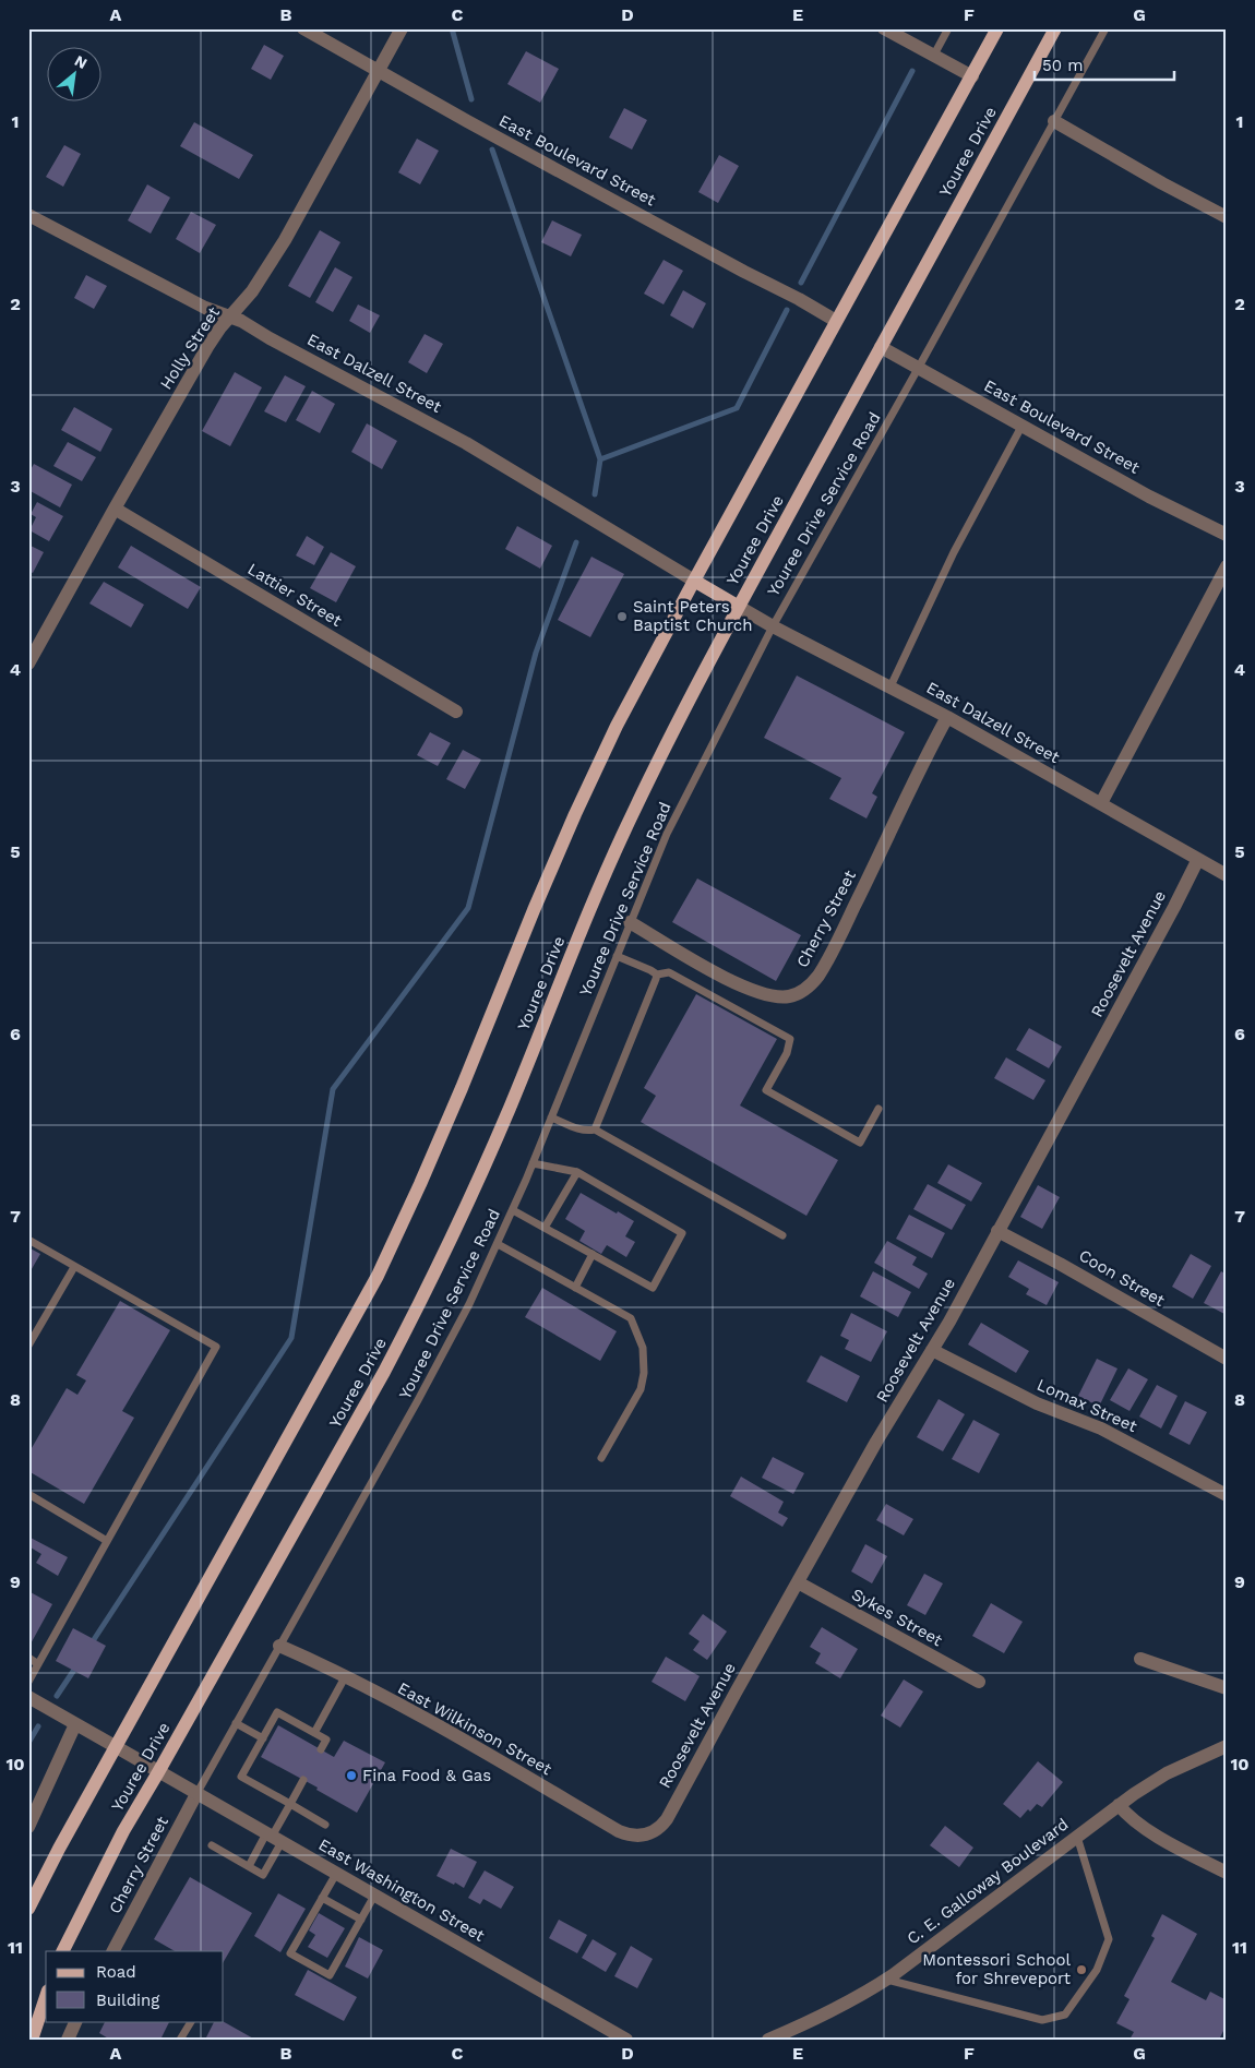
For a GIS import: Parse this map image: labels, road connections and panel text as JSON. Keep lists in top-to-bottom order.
{
  "streets": {
    "main road": ["Youree Drive"],
    "street": [
      "East Boulevard Street",
      "Holly Street",
      "East Dalzell Street",
      "Lattier Street",
      "Cherry Street",
      "Roosevelt Avenue",
      "Coon Street",
      "Lomax Street",
      "Sykes Street",
      "East Wilkinson Street",
      "C. E. Galloway Boulevard",
      "East Washington Street"
    ],
    "lane": ["Youree Drive Service Road"]
  },
  "crossings": [
    ["Youree Drive", "East Boulevard Street"],
    ["Youree Drive", "East Dalzell Street"],
    ["Youree Drive", "East Washington Street"],
    ["East Boulevard Street", "Holly Street"],
    ["East Boulevard Street", "Youree Drive Service Road"],
    ["Holly Street", "East Dalzell Street"],
    ["Holly Street", "Lattier Street"],
    ["East Dalzell Street", "Youree Drive Service Road"],
    ["East Dalzell Street", "Cherry Street"],
    ["East Dalzell Street", "Roosevelt Avenue"],
    ["Youree Drive Service Road", "Cherry Street"],
    ["Youree Drive Service Road", "East Wilkinson Street"],
    ["Youree Drive Service Road", "East Washington Street"],
    ["Cherry Street", "East Washington Street"],
    ["Roosevelt Avenue", "Coon Street"],
    ["Roosevelt Avenue", "Lomax Street"],
    ["Roosevelt Avenue", "Sykes Street"],
    ["Roosevelt Avenue", "East Wilkinson Street"]
  ],
  "places": ["Saint Peters Baptist Church", "Fina Food & Gas", "Montessori School for Shreveport"],
  "legend": ["Road", "Building"],
  "scale_bar": "50 m",
  "north": "top right",
  "grid": {
    "columns": [
      "A",
      "B",
      "C",
      "D",
      "E",
      "F",
      "G"
    ],
    "rows": [
      "1",
      "2",
      "3",
      "4",
      "5",
      "6",
      "7",
      "8",
      "9",
      "10",
      "11"
    ]
  }
}
